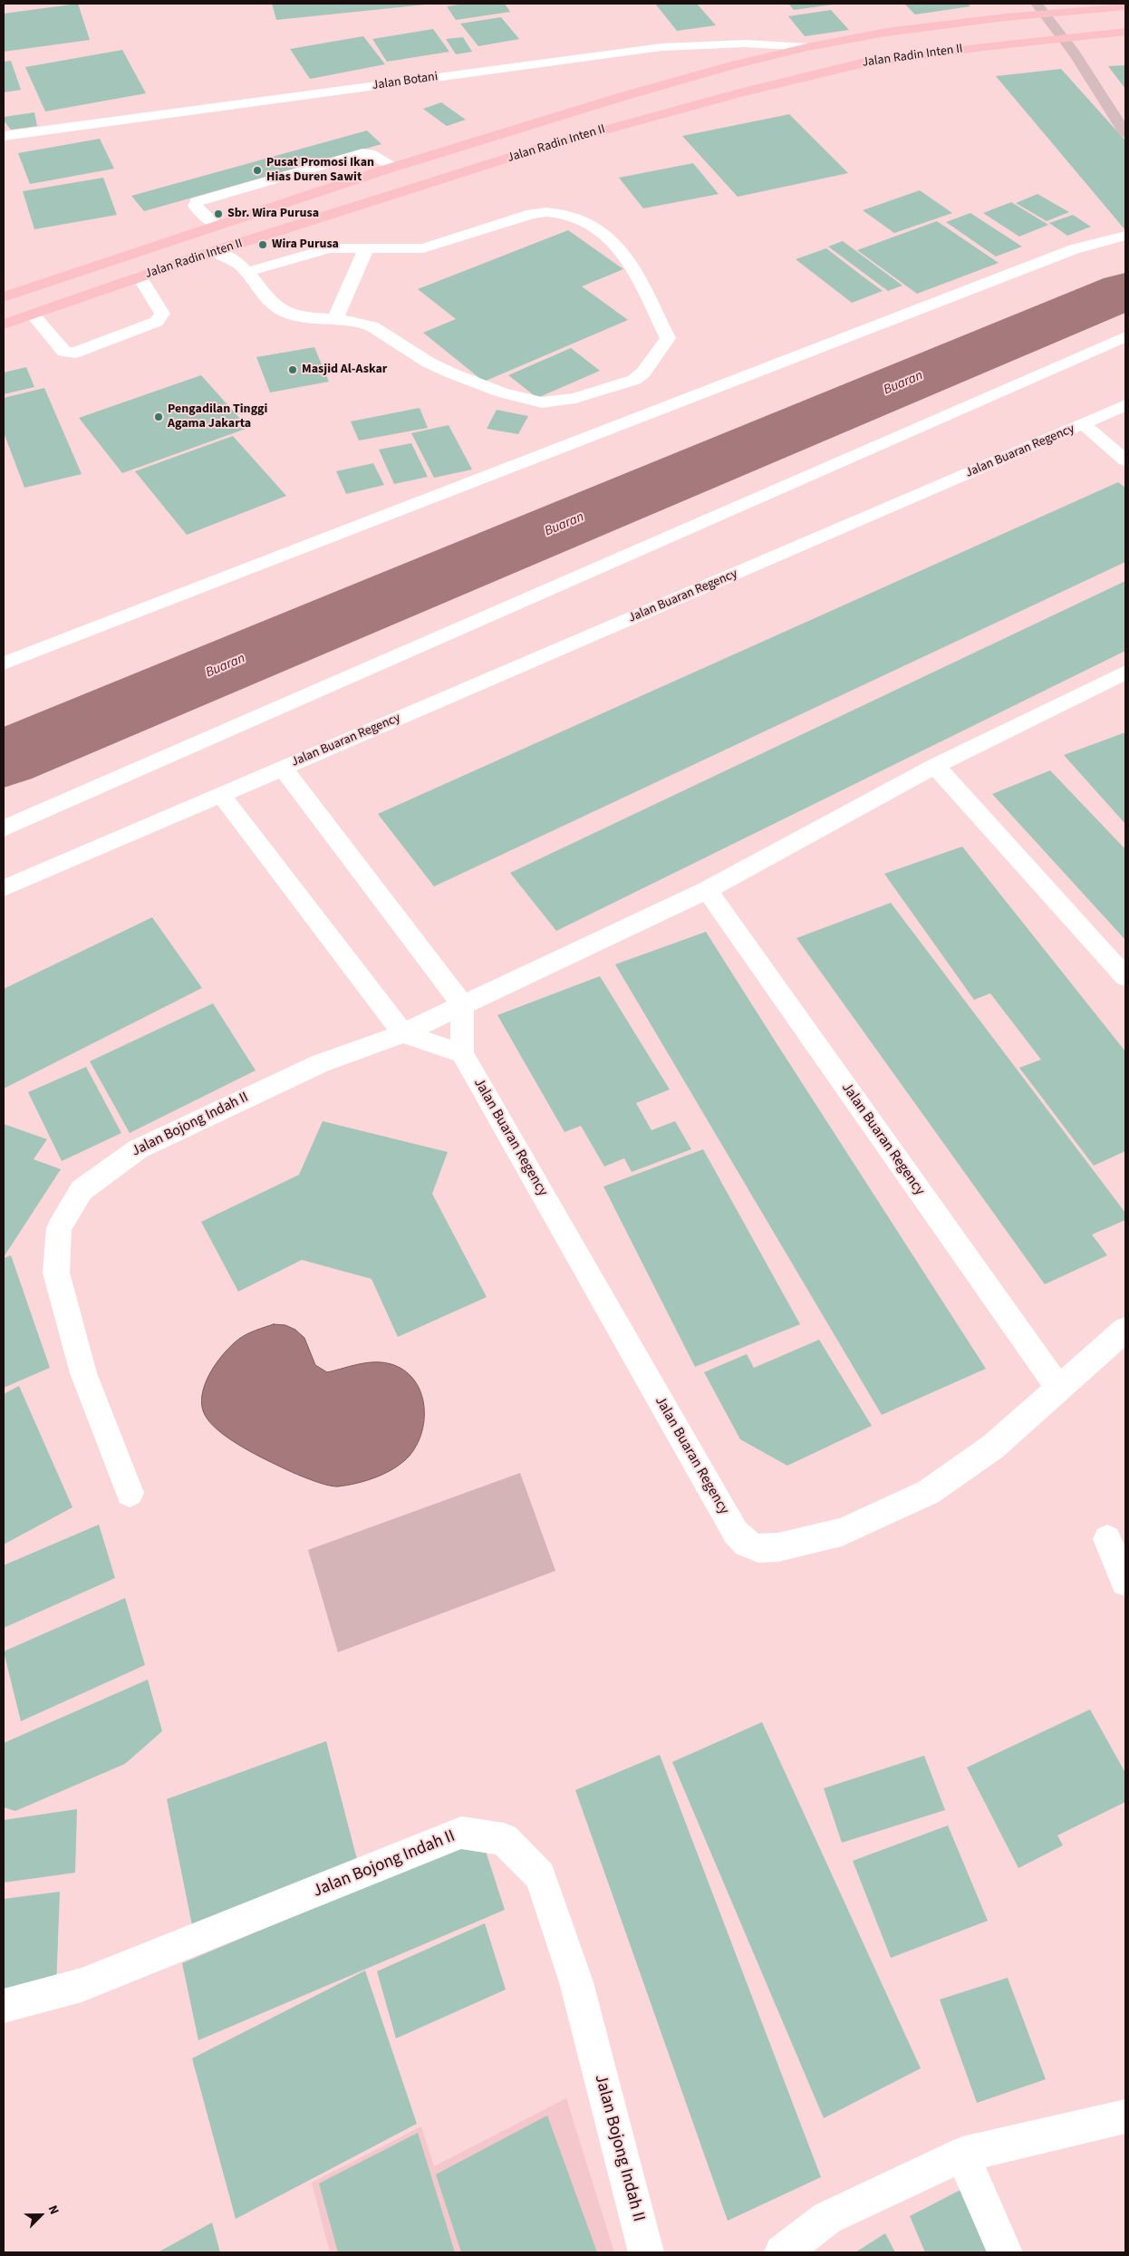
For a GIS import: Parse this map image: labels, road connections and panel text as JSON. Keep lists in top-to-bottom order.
{
  "streets": {
    "main road": ["Jalan Radin Inten II"],
    "street": ["Jalan Botani", "Jalan Buaran Regency", "Jalan Bojong Indah II"]
  },
  "crossings": [
    ["Jalan Radin Inten II", "Jalan Botani"]
  ],
  "water": ["Buaran"],
  "places": [
    "Pusat Promosi Ikan Hias Duren Sawit",
    "Sbr. Wira Purusa",
    "Wira Purusa",
    "Masjid Al-Askar",
    "Pengadilan Tinggi Agama Jakarta"
  ],
  "north": "top right"
}
